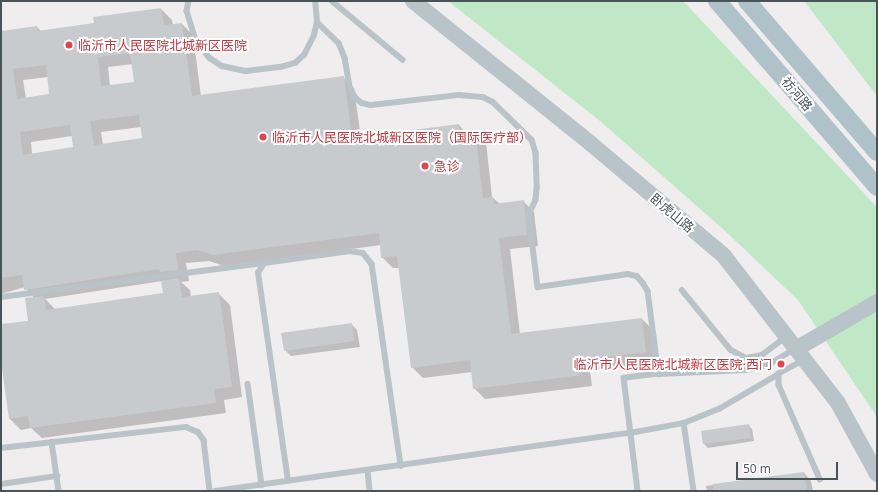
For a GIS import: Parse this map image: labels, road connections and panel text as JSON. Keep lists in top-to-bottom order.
{
  "streets": {
    "main road": ["祊河路"],
    "street": ["卧虎山路"]
  },
  "places": [
    "临沂市人民医院北城新区医院",
    "临沂市人民医院北城新区医院（国际医疗部）",
    "急诊",
    "临沂市人民医院北城新区医院·西门"
  ],
  "scale_bar": "50 m"
}
